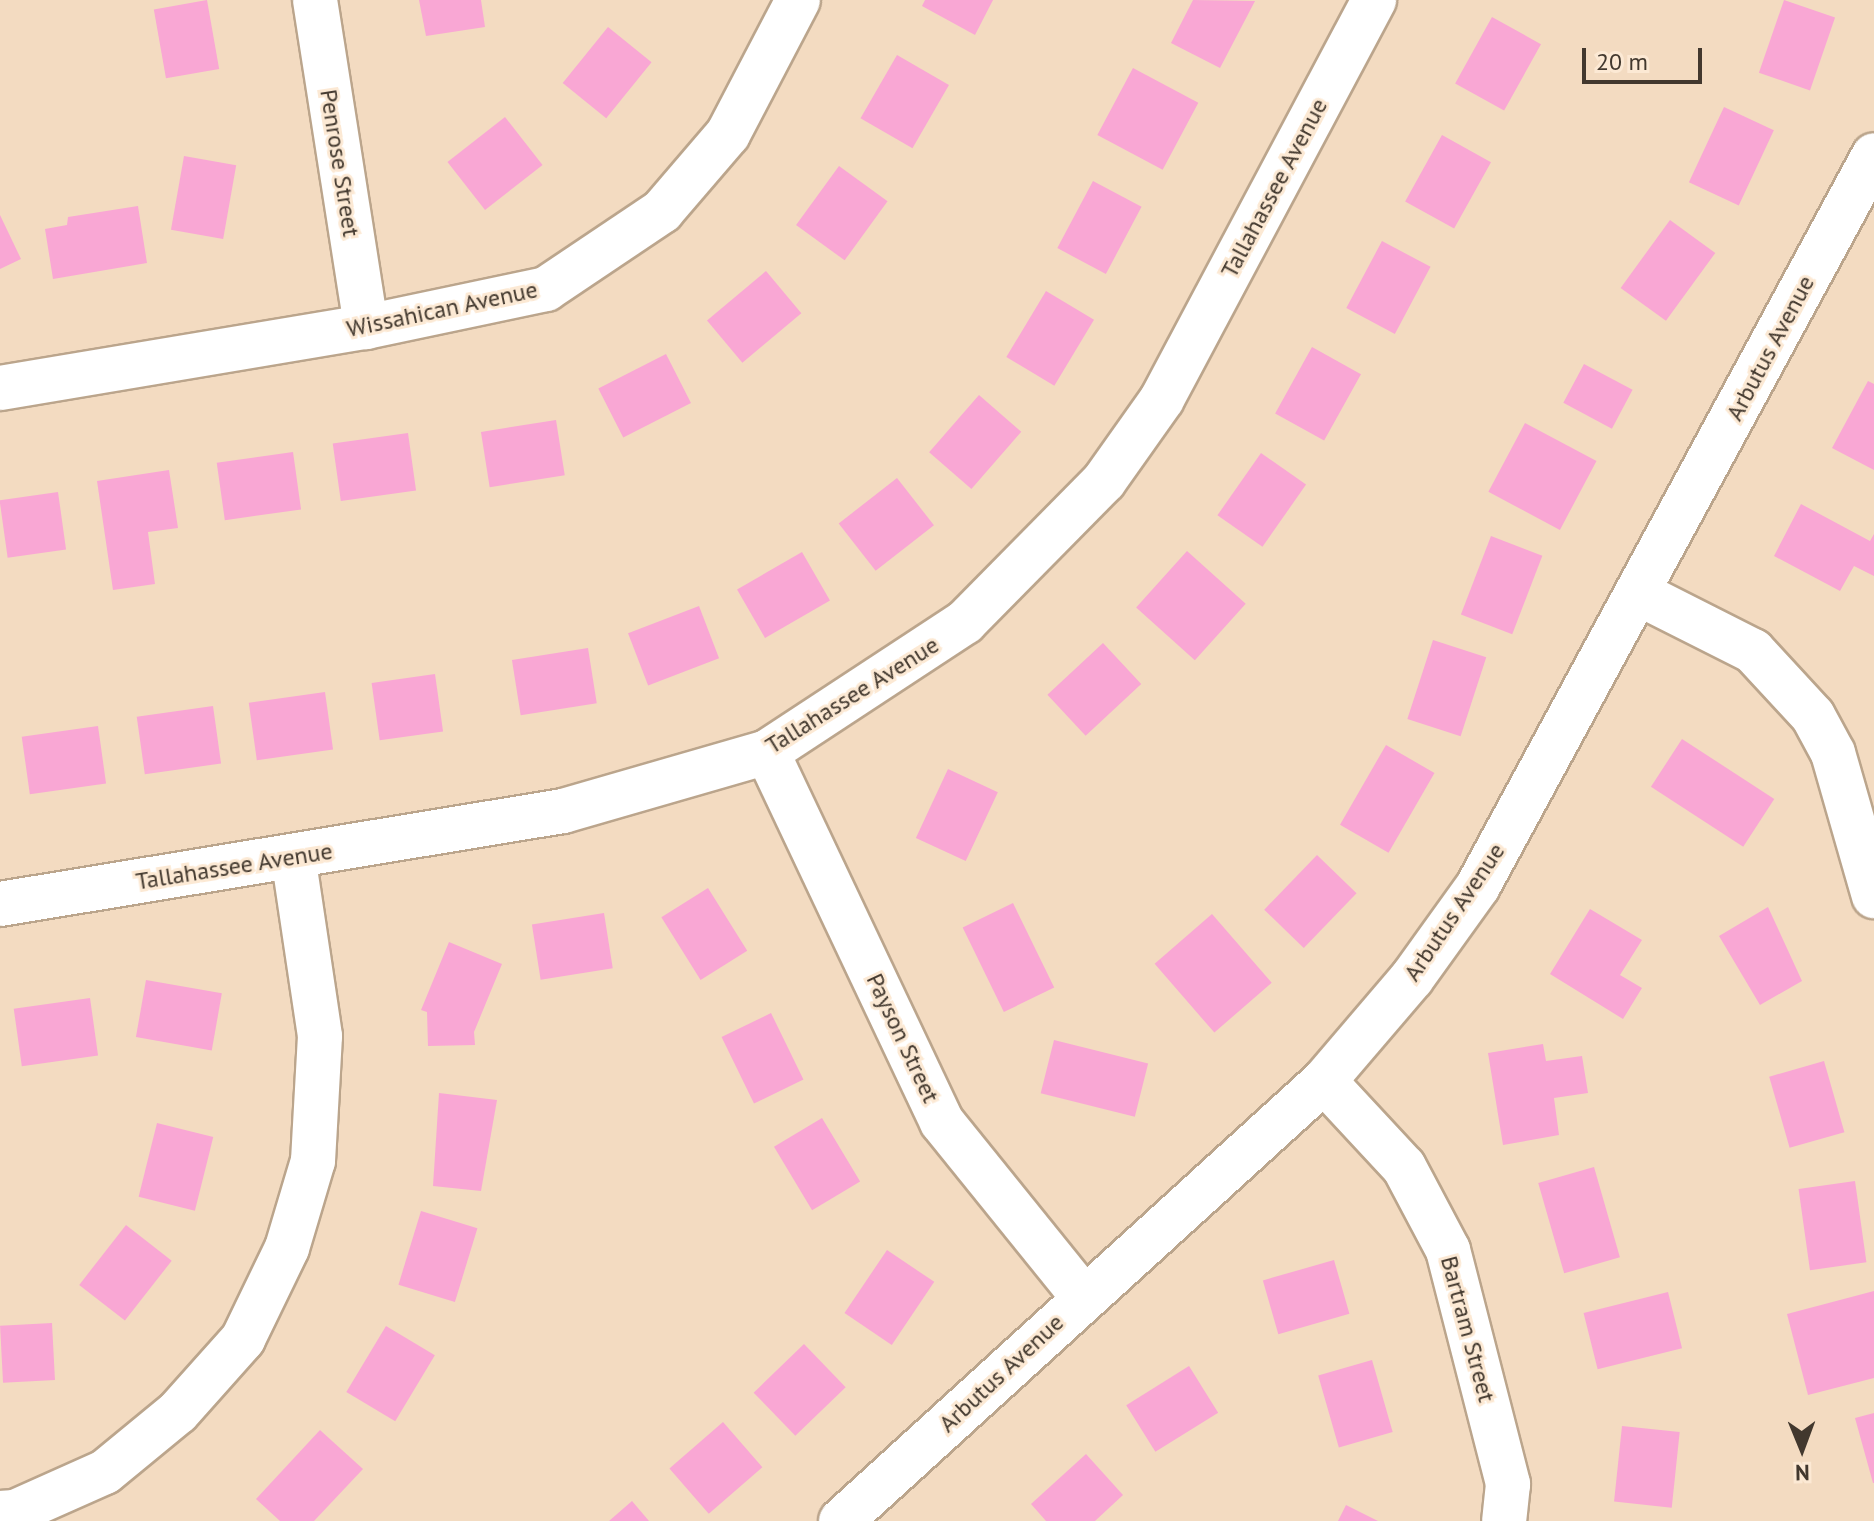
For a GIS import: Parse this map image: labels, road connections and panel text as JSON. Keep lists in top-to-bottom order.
{
  "streets": {
    "street": [
      "Penrose Street",
      "Tallahassee Avenue",
      "Wissahican Avenue",
      "Arbutus Avenue",
      "Payson Street",
      "Bartram Street"
    ]
  },
  "crossings": [
    ["Penrose Street", "Wissahican Avenue"],
    ["Tallahassee Avenue", "Payson Street"],
    ["Arbutus Avenue", "Payson Street"],
    ["Arbutus Avenue", "Bartram Street"]
  ],
  "scale_bar": "20 m",
  "north": "bottom"
}
